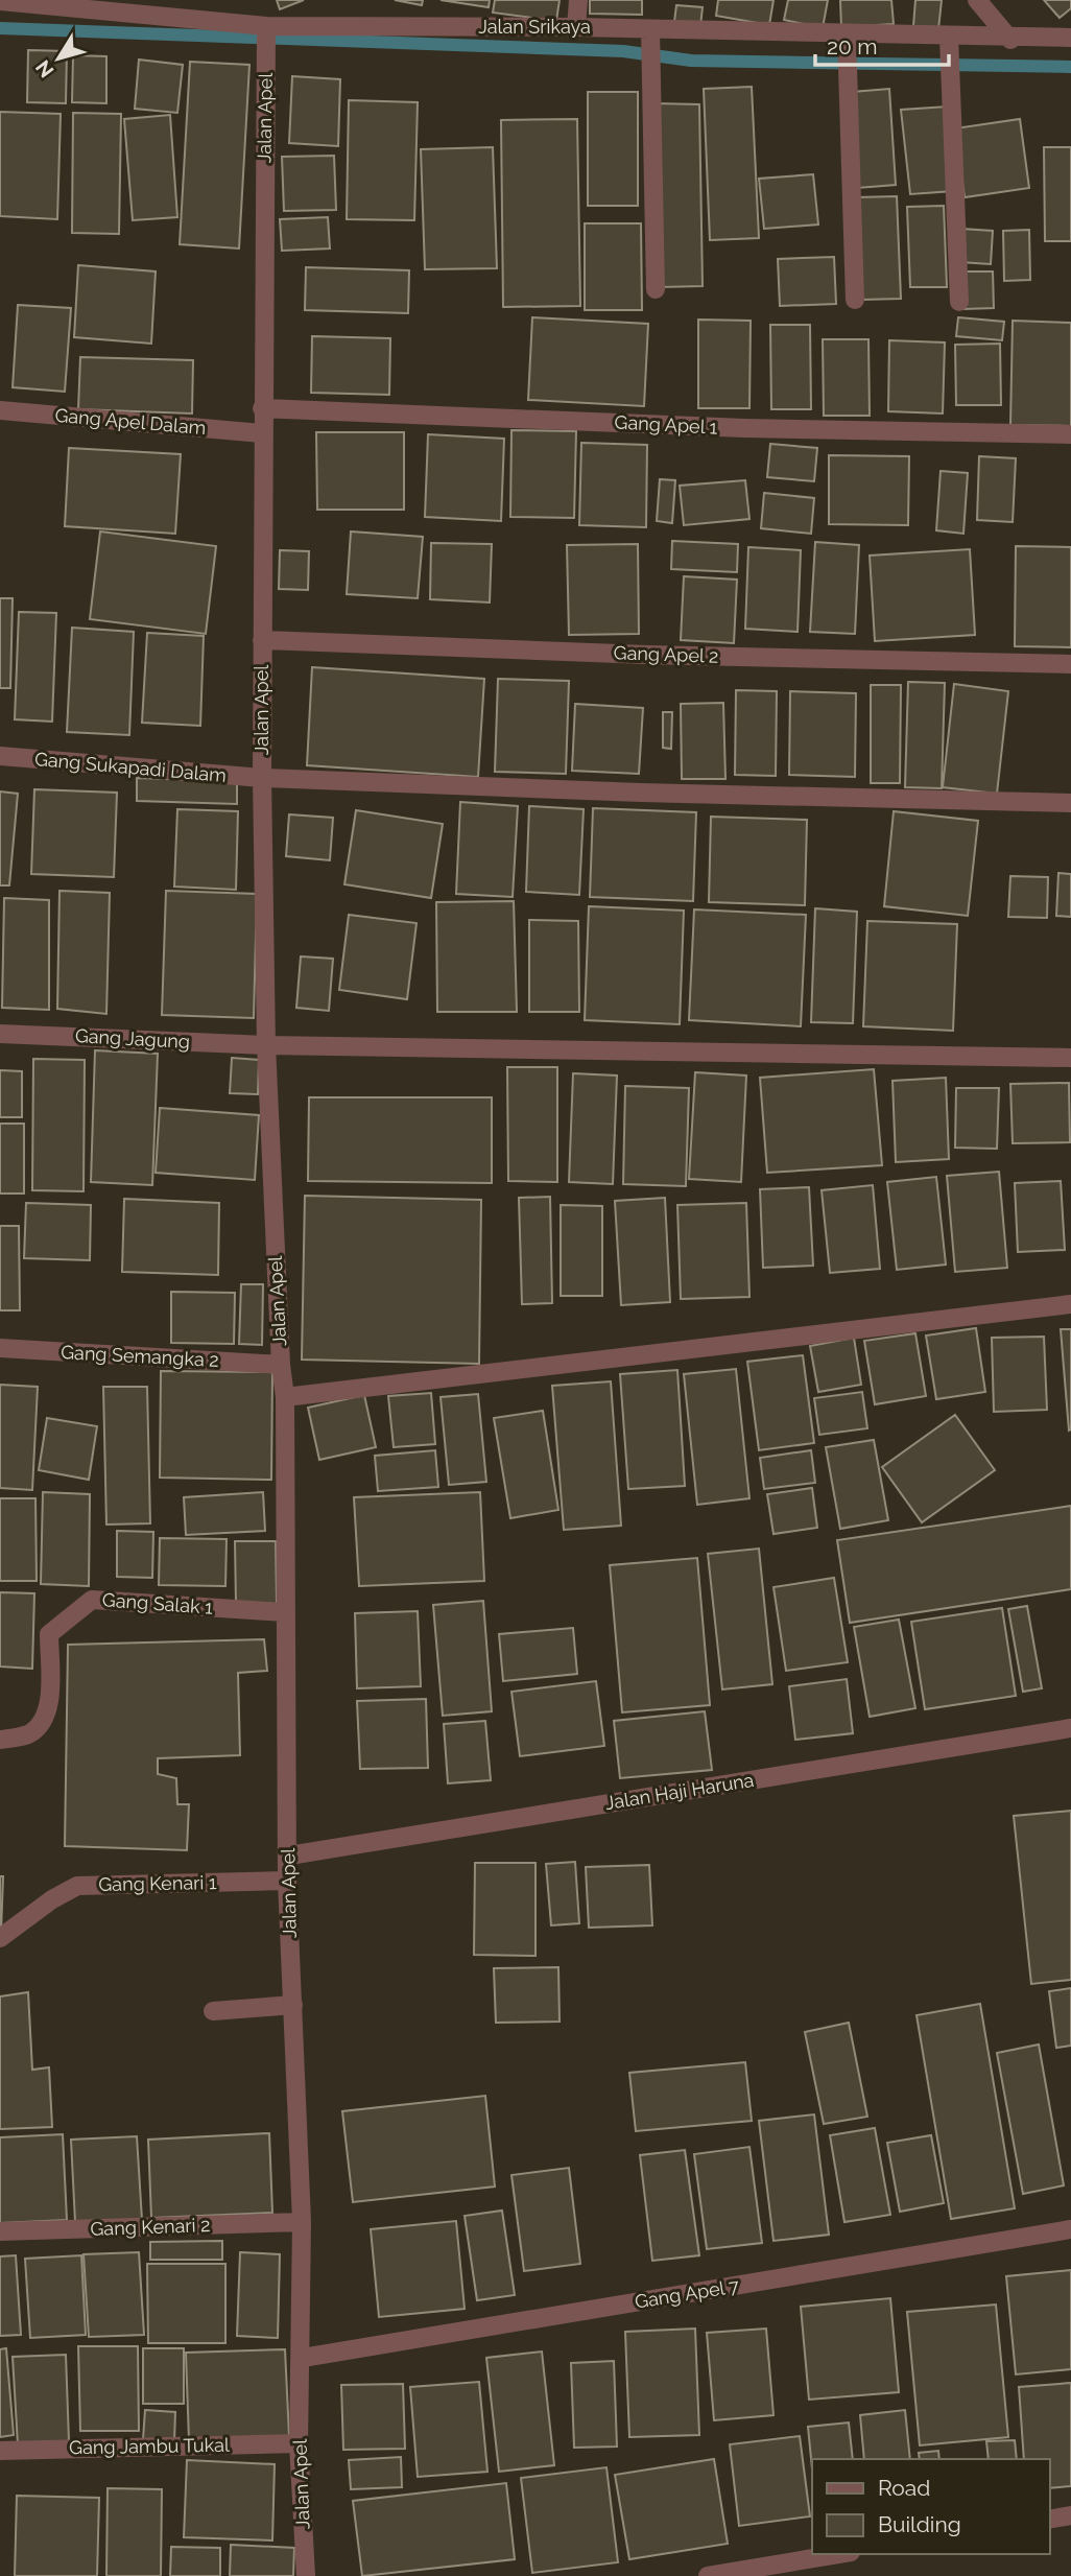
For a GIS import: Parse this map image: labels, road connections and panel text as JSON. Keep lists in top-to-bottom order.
{
  "streets": {
    "street": [
      "Jalan Srikaya",
      "Jalan Apel",
      "Gang Apel Dalam",
      "Gang Apel 1",
      "Gang Apel 2",
      "Gang Sukapadi Dalam",
      "Gang Jagung",
      "Gang Semangka 2",
      "Gang Salak 1",
      "Jalan Haji Haruna",
      "Gang Kenari 1",
      "Gang Kenari 2",
      "Gang Apel 7",
      "Gang Jambu Tukal"
    ]
  },
  "crossings": [
    ["Jalan Srikaya", "Jalan Apel"],
    ["Jalan Apel", "Gang Apel Dalam"],
    ["Jalan Apel", "Gang Apel 1"],
    ["Jalan Apel", "Gang Apel 2"],
    ["Jalan Apel", "Gang Sukapadi Dalam"],
    ["Jalan Apel", "Gang Jagung"],
    ["Jalan Apel", "Gang Semangka 2"],
    ["Jalan Apel", "Gang Salak 1"],
    ["Jalan Apel", "Jalan Haji Haruna"],
    ["Jalan Apel", "Gang Kenari 1"],
    ["Jalan Apel", "Gang Kenari 2"],
    ["Jalan Apel", "Gang Apel 7"],
    ["Jalan Apel", "Gang Jambu Tukal"]
  ],
  "legend": ["Road", "Building"],
  "scale_bar": "20 m",
  "north": "bottom left"
}
